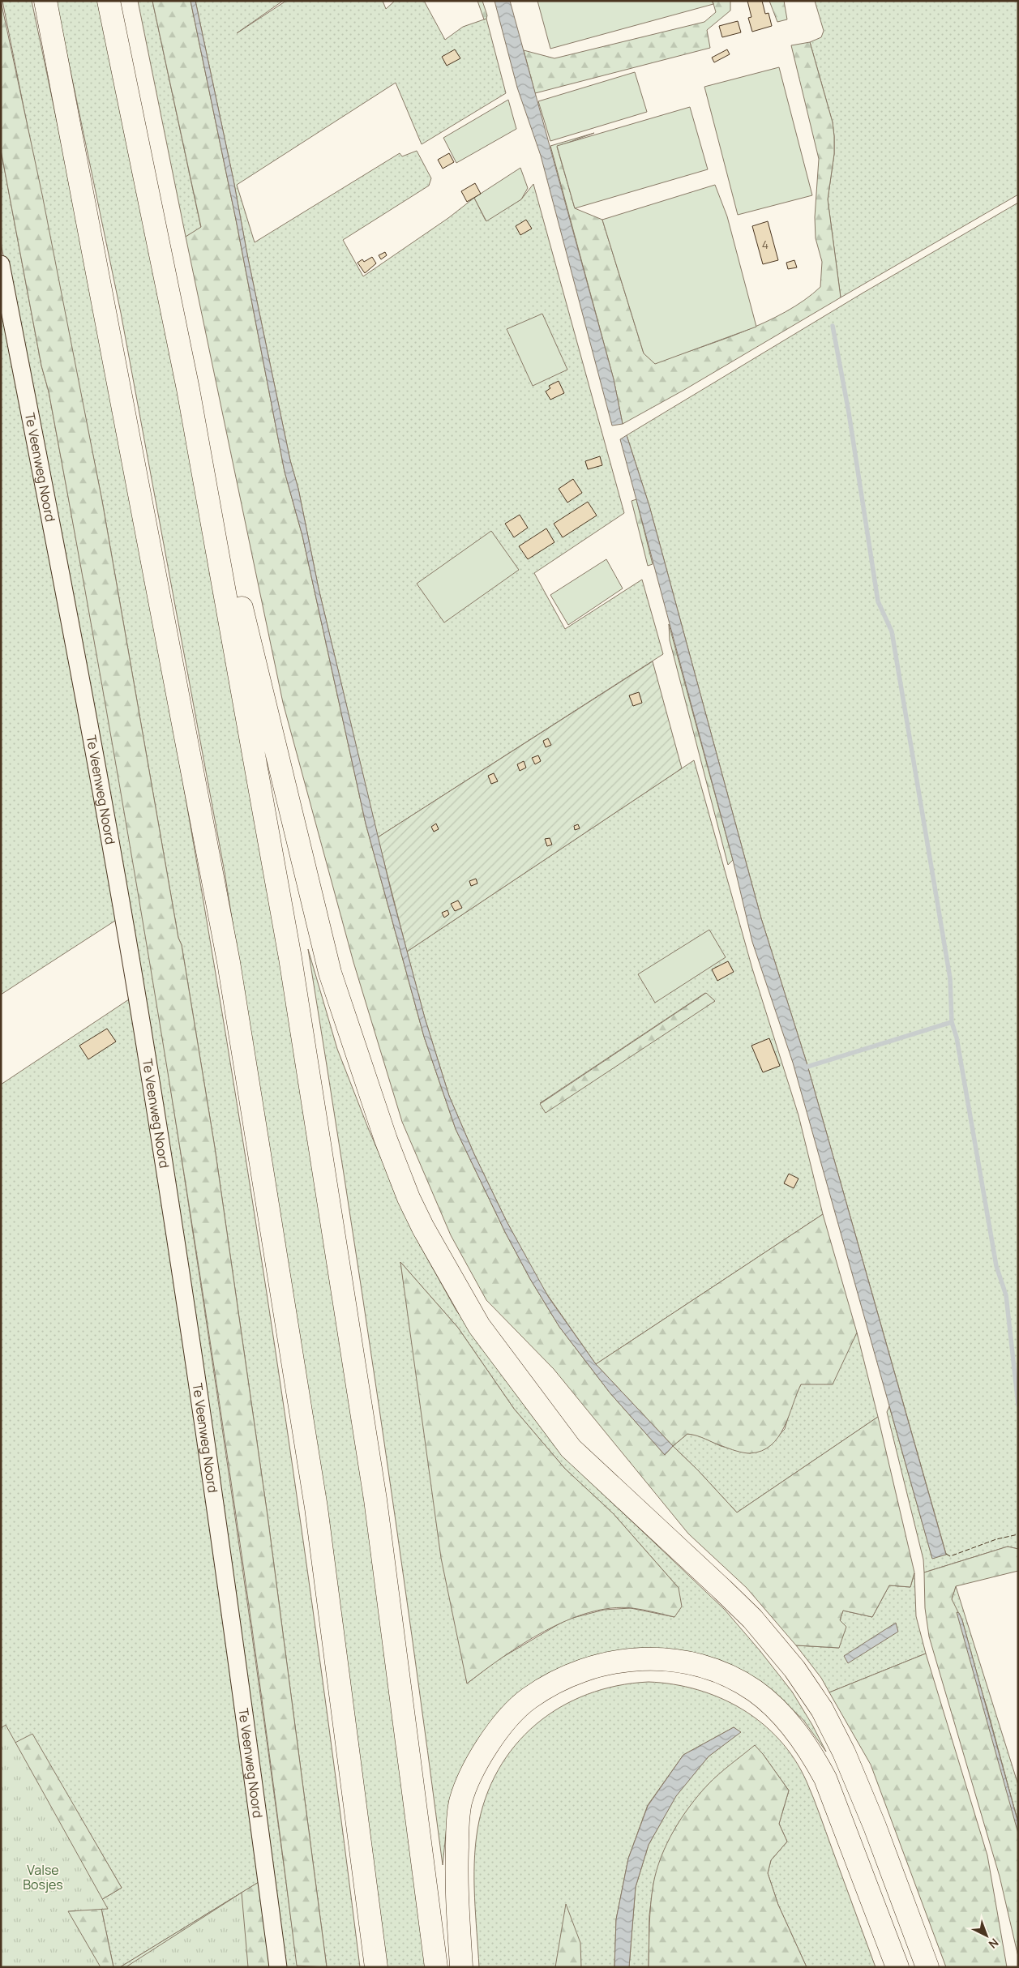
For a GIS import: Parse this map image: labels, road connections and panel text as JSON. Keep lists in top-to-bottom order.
{
  "streets": {
    "street": ["Te Veenweg Noord"]
  },
  "parks": ["Valse Bosjes"],
  "house_numbers": ["4"],
  "north": "bottom right"
}
